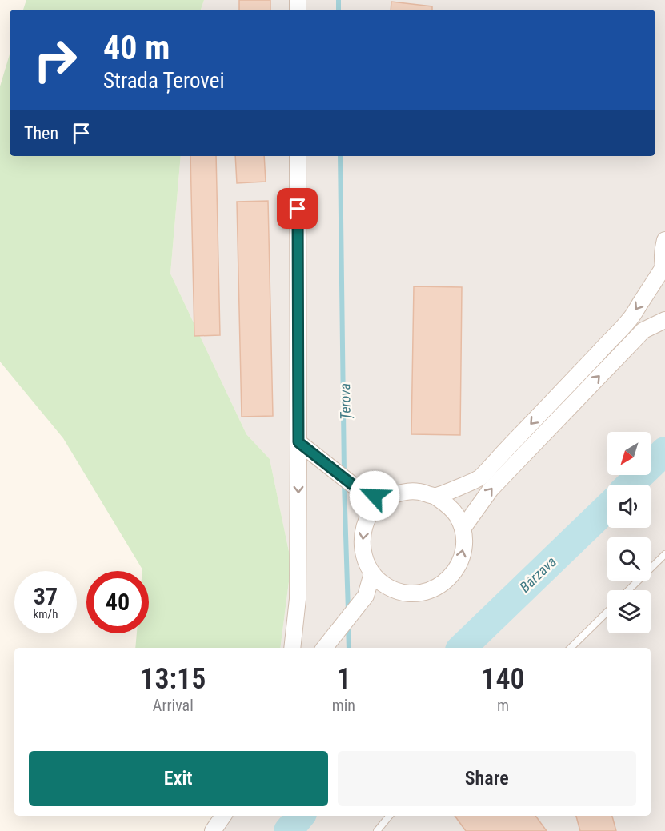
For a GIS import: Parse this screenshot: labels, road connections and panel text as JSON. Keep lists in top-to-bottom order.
{
  "water": ["Țerova", "Bârzava"],
  "north": "bottom left",
  "page": {
    "turn": ["40 m", "Strada Țerovei"],
    "then": "Then",
    "speed": "37 km/h",
    "limit": "40",
    "eta": [
      "13:15",
      "Arrival",
      "1",
      "min",
      "140",
      "m"
    ],
    "buttons": ["Exit", "Share"]
  }
}
